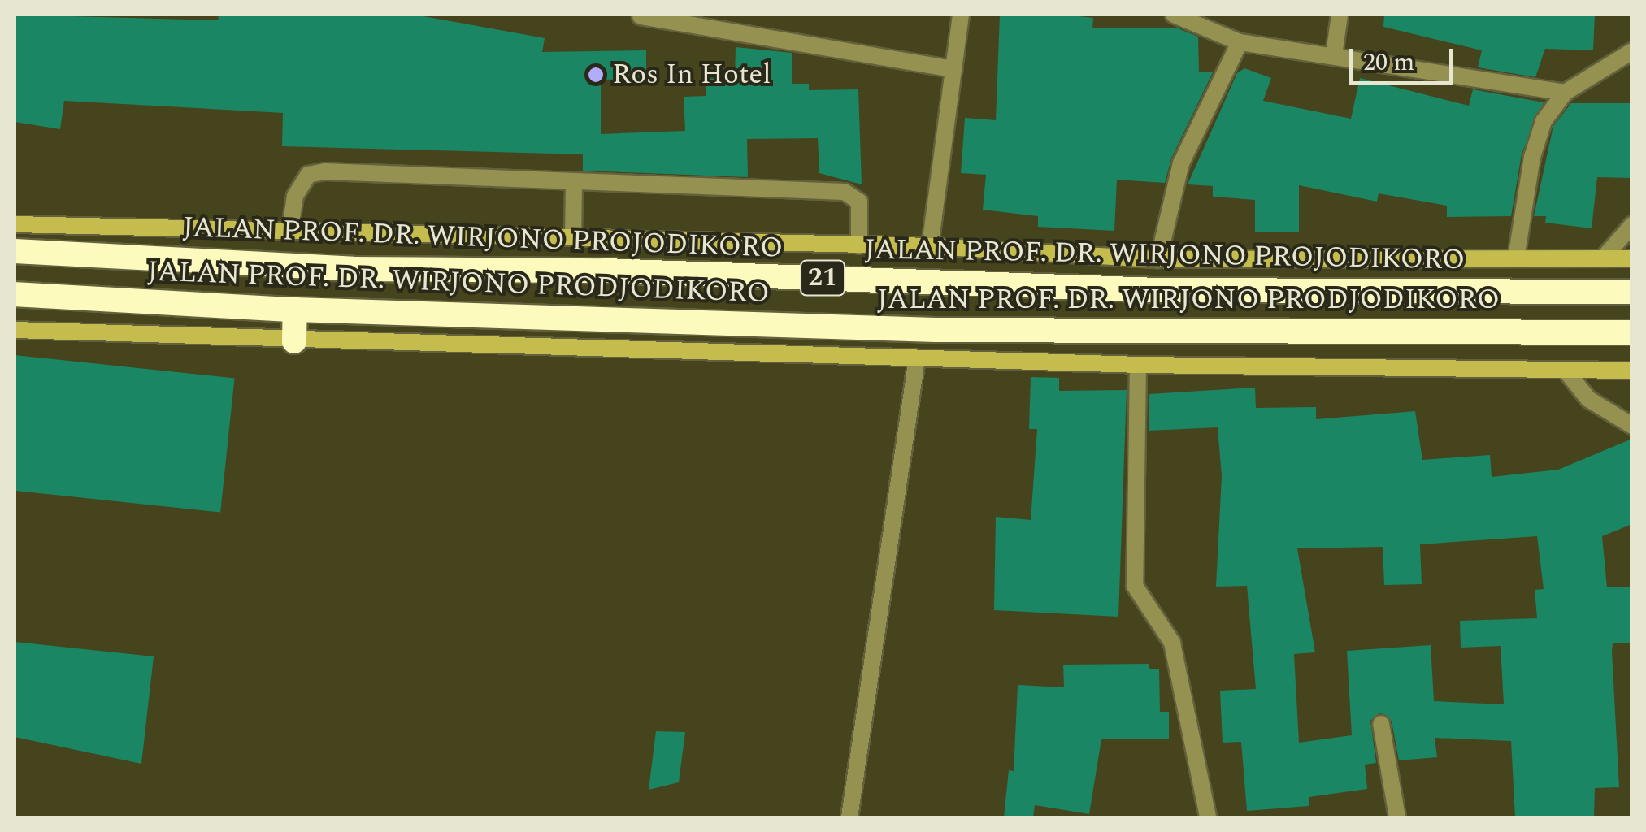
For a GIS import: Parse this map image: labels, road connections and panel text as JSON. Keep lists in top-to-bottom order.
{
  "streets": {
    "highway": ["JALAN PROF. DR. WIRJONO PROJODIKORO", "21", "JALAN PROF. DR. WIRJONO PRODJODIKORO"]
  },
  "places": ["Ros In Hotel"],
  "scale_bar": "20 m"
}
